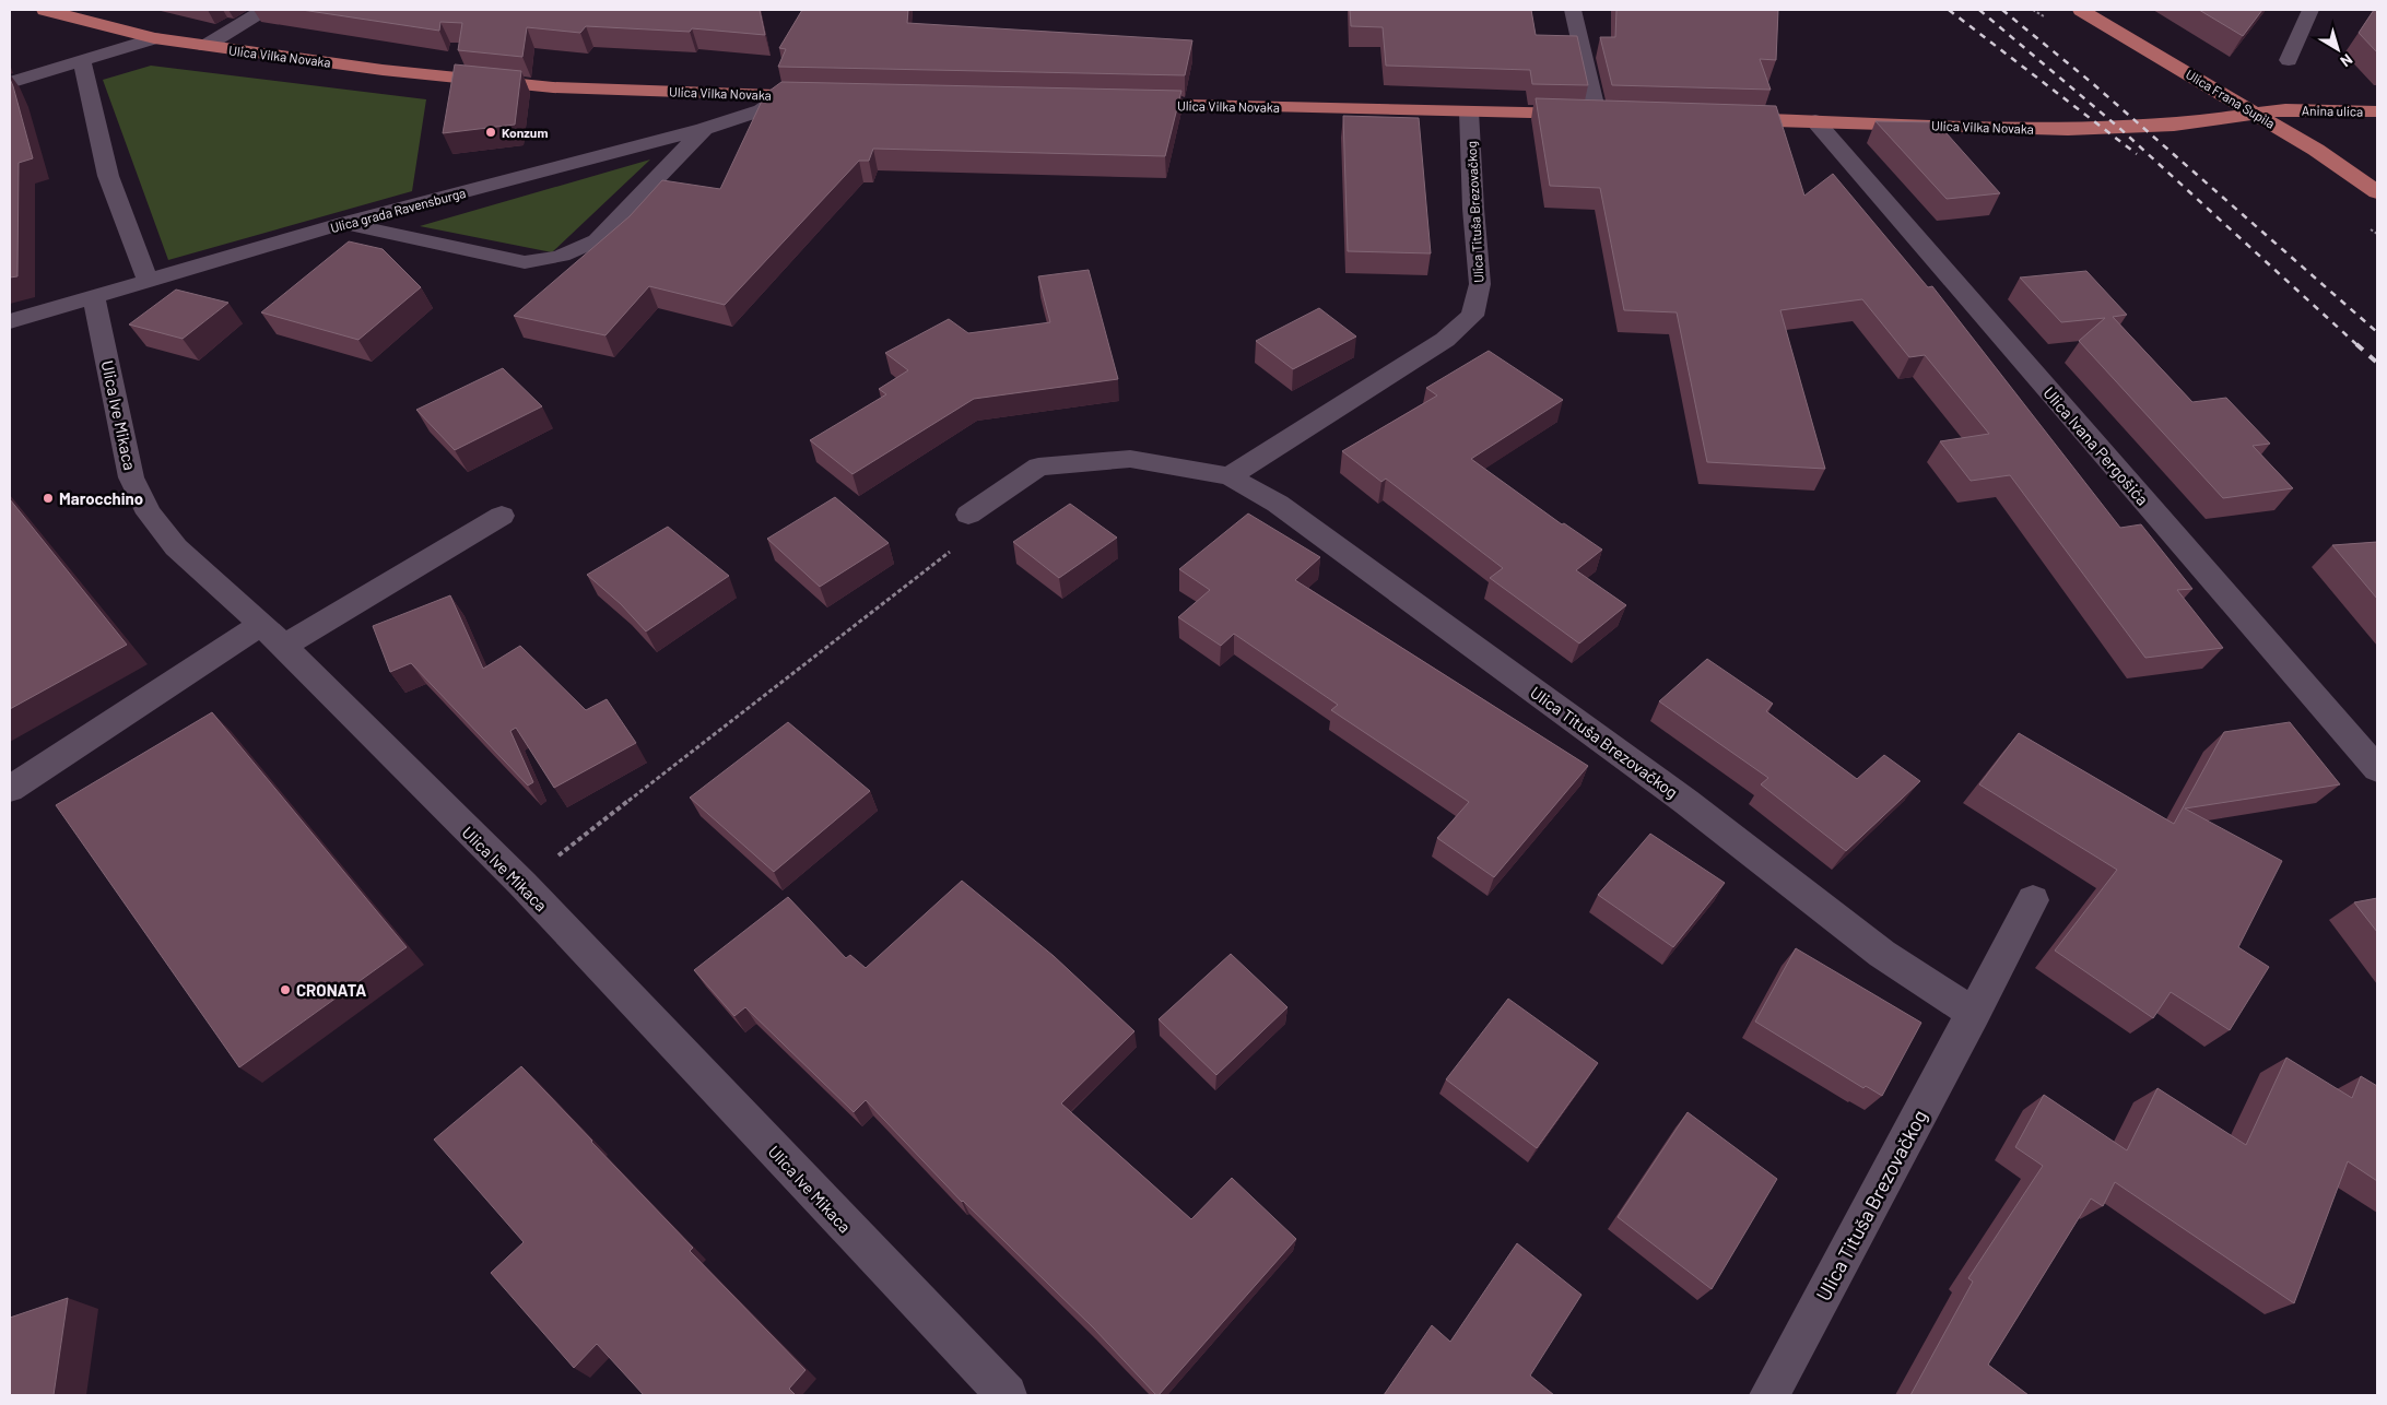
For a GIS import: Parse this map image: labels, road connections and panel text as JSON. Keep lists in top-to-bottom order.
{
  "streets": {
    "main road": ["Ulica Vilka Novaka", "Ulica Frana Supila", "Anina ulica"],
    "street": [
      "Ulica grada Ravensburga",
      "Ulica Tituša Brezovačkog",
      "Ulica Ive Mikaca",
      "Ulica Ivana Pergošića"
    ]
  },
  "crossings": [
    ["Ulica Vilka Novaka", "Ulica Frana Supila"],
    ["Ulica Vilka Novaka", "Anina ulica"],
    ["Ulica Vilka Novaka", "Ulica grada Ravensburga"],
    ["Ulica Vilka Novaka", "Ulica Tituša Brezovačkog"],
    ["Ulica Vilka Novaka", "Ulica Ivana Pergošića"],
    ["Ulica Frana Supila", "Anina ulica"],
    ["Ulica grada Ravensburga", "Ulica Ive Mikaca"]
  ],
  "places": ["Konzum", "Marocchino", "CRONATA"],
  "north": "bottom right"
}
